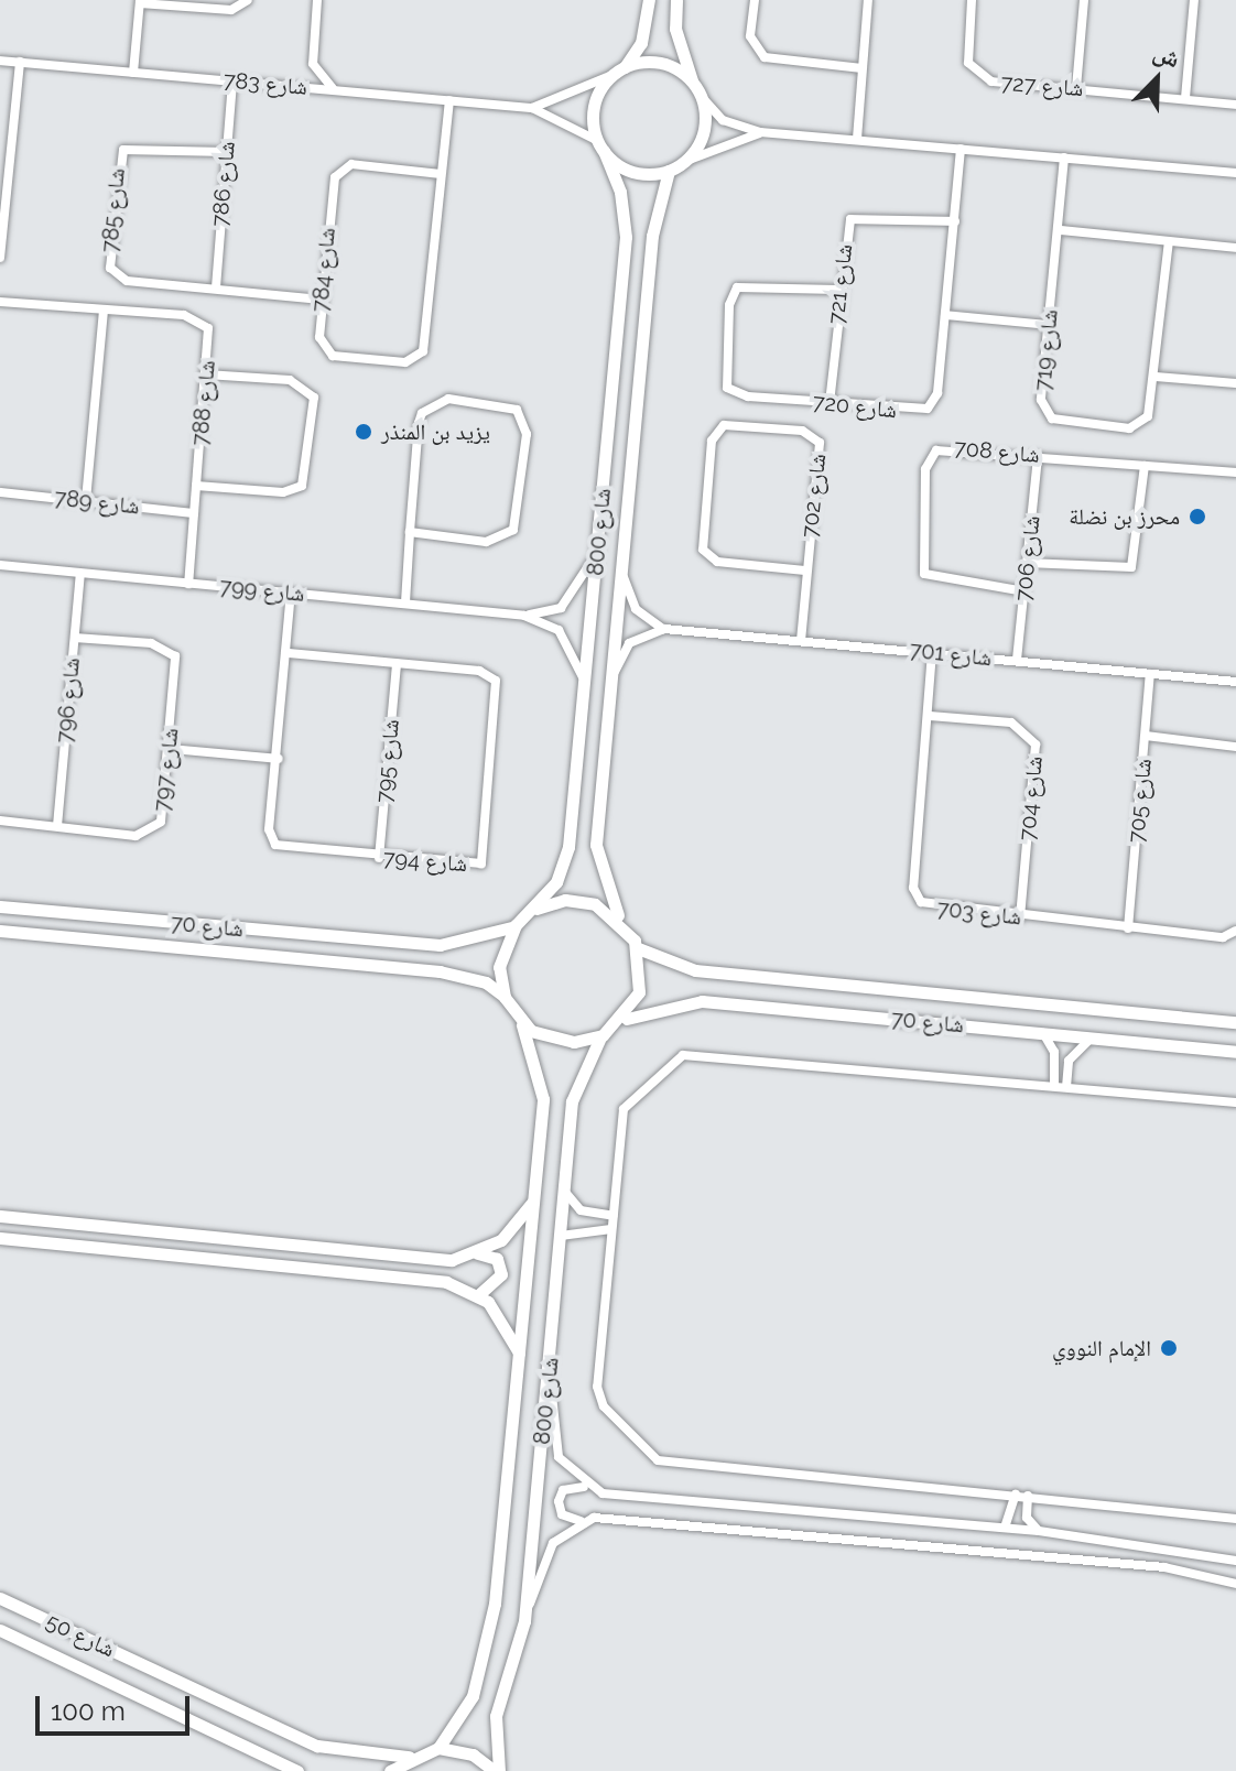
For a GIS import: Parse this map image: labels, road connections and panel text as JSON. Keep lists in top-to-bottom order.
{
  "streets": {
    "main road": ["شارع 800", "شارع 70", "شارع 50"],
    "street": [
      "شارع 783",
      "شارع 727",
      "شارع 786",
      "شارع 785",
      "شارع 784",
      "شارع 721",
      "شارع 719",
      "شارع 788",
      "شارع 720",
      "شارع 708",
      "شارع 702",
      "شارع 789",
      "شارع 706",
      "شارع 799",
      "شارع 701",
      "شارع 796",
      "شارع 795",
      "شارع 797",
      "شارع 704",
      "شارع 705",
      "شارع 794",
      "شارع 703"
    ]
  },
  "crossings": [
    ["شارع 783", "شارع 786"],
    ["شارع 783", "شارع 784"],
    ["شارع 783", "شارع 800"],
    ["شارع 786", "شارع 785"],
    ["شارع 785", "شارع 784"],
    ["شارع 721", "شارع 720"],
    ["شارع 788", "شارع 789"],
    ["شارع 788", "شارع 799"],
    ["شارع 708", "شارع 706"],
    ["شارع 702", "شارع 701"],
    ["شارع 800", "شارع 799"],
    ["شارع 800", "شارع 70"],
    ["شارع 706", "شارع 701"],
    ["شارع 799", "شارع 796"],
    ["شارع 799", "شارع 794"],
    ["شارع 701", "شارع 705"],
    ["شارع 701", "شارع 703"],
    ["شارع 796", "شارع 797"],
    ["شارع 795", "شارع 794"],
    ["شارع 704", "شارع 703"],
    ["شارع 705", "شارع 703"]
  ],
  "places": ["يزيد بن المنذر", "محرز بن نضلة", "الإمام النووي"],
  "scale_bar": "100 m",
  "north": "top right"
}
